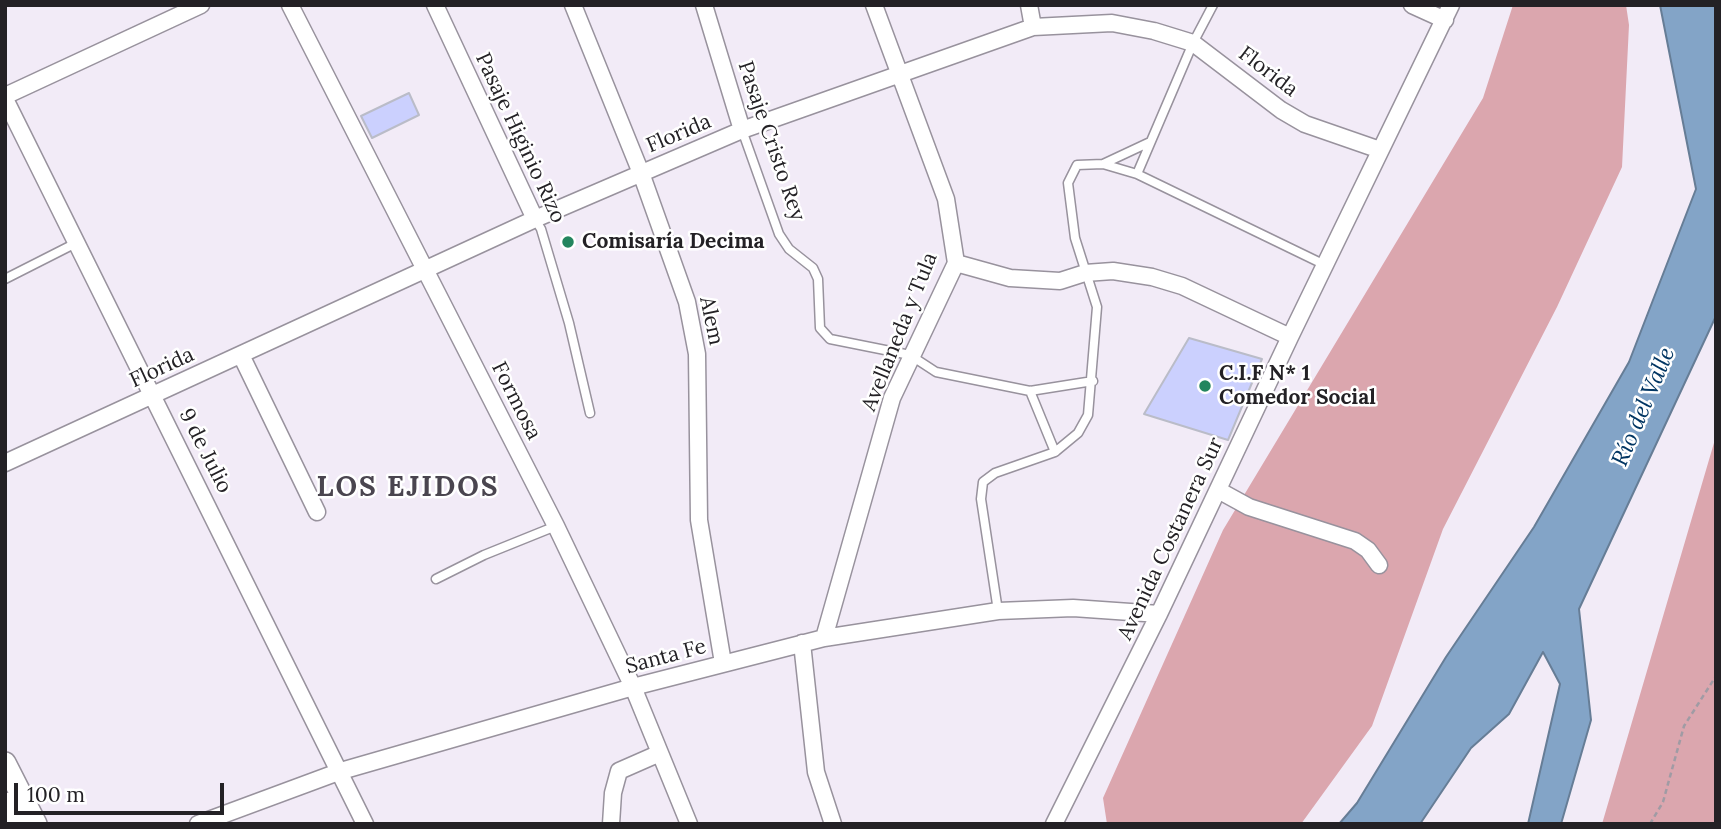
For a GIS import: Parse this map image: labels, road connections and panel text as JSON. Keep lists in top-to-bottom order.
{
  "streets": {
    "street": [
      "Florida",
      "Pasaje Higinio Rizo",
      "Pasaje Cristo Rey",
      "Alem",
      "Avellaneda y Tula",
      "Formosa",
      "9 de Julio",
      "Avenida Costanera Sur",
      "Santa Fe"
    ]
  },
  "crossings": [
    ["Florida", "Pasaje Higinio Rizo"],
    ["Florida", "Pasaje Cristo Rey"],
    ["Florida", "Alem"],
    ["Florida", "Avellaneda y Tula"],
    ["Florida", "Formosa"],
    ["Florida", "9 de Julio"],
    ["Florida", "Avenida Costanera Sur"],
    ["Pasaje Cristo Rey", "Avellaneda y Tula"],
    ["Alem", "Santa Fe"],
    ["Avellaneda y Tula", "Santa Fe"],
    ["Formosa", "Santa Fe"],
    ["9 de Julio", "Santa Fe"],
    ["Avenida Costanera Sur", "Santa Fe"]
  ],
  "districts": ["LOS EJIDOS"],
  "water": ["Río del Valle"],
  "places": ["Comisaría Decima", "C.I.F N* 1 Comedor Social"],
  "scale_bar": "100 m"
}
